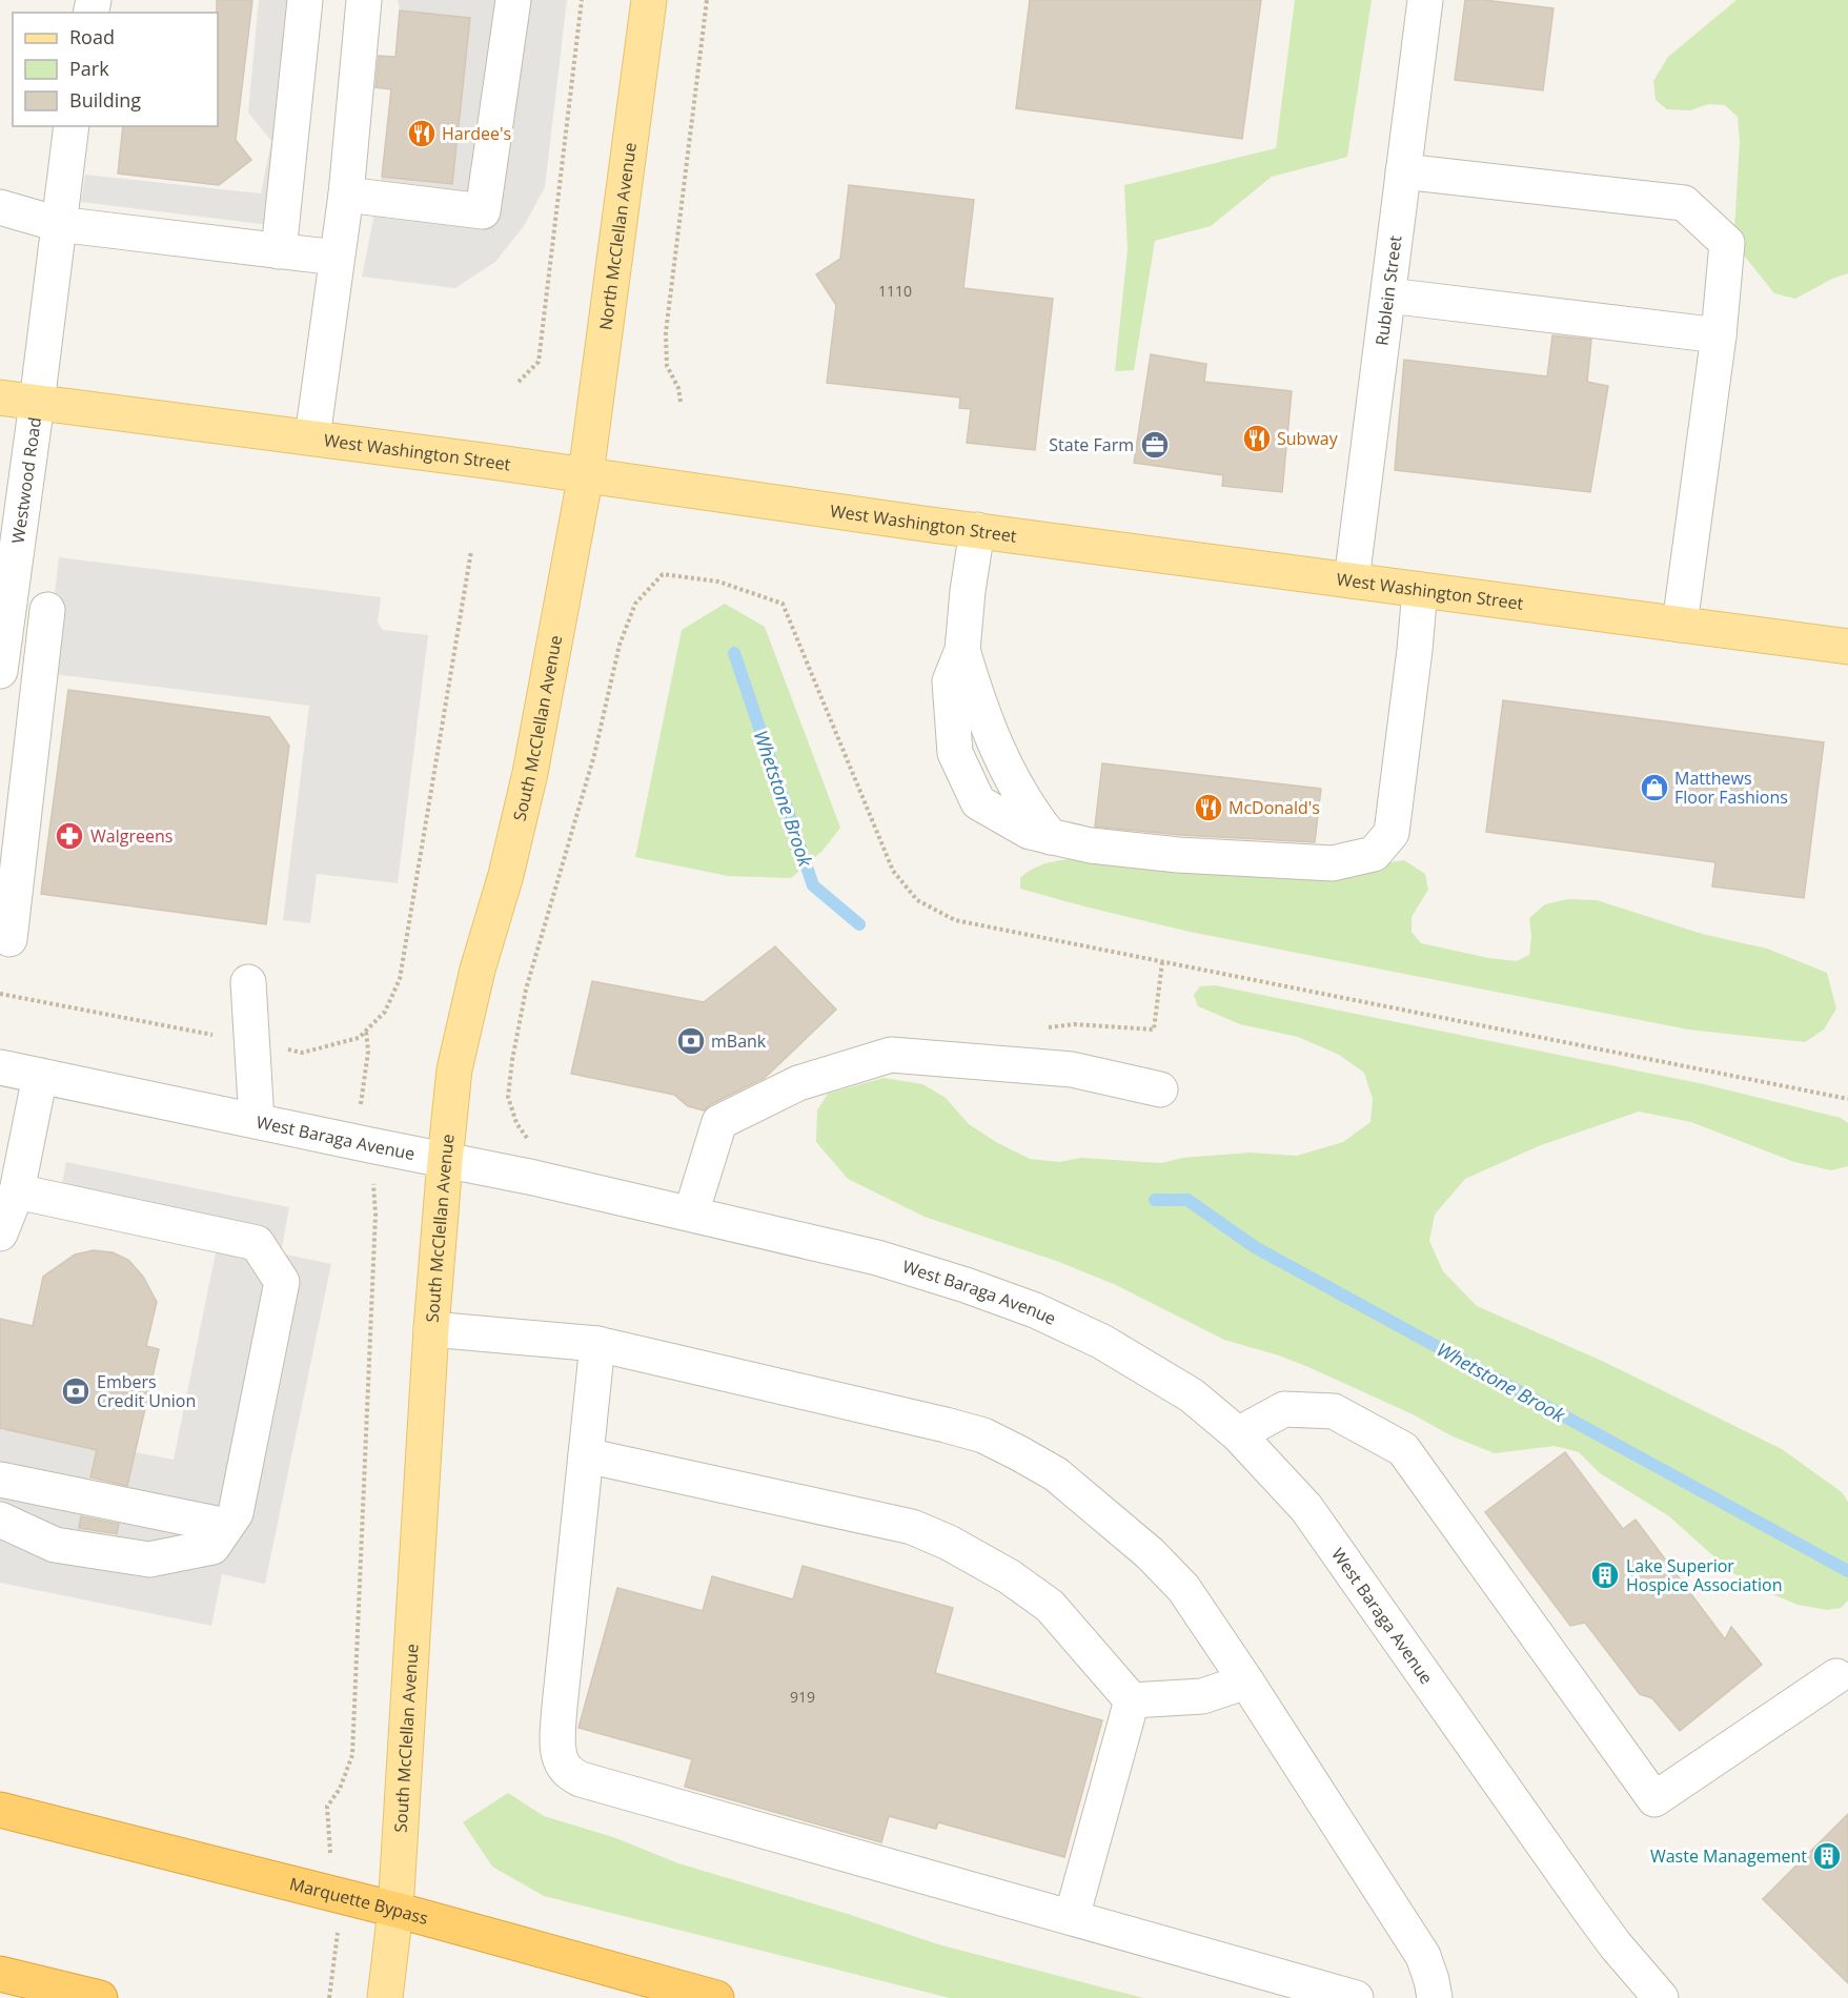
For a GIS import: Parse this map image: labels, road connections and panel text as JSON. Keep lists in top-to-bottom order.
{
  "streets": {
    "highway": ["Marquette Bypass"],
    "main road": ["North McClellan Avenue", "West Washington Street", "South McClellan Avenue"],
    "street": ["Rublein Street", "Westwood Road", "West Baraga Avenue"]
  },
  "crossings": [
    ["North McClellan Avenue", "West Washington Street"],
    ["North McClellan Avenue", "South McClellan Avenue"],
    ["Rublein Street", "West Washington Street"],
    ["West Washington Street", "Westwood Road"],
    ["West Washington Street", "South McClellan Avenue"],
    ["South McClellan Avenue", "West Baraga Avenue"],
    ["South McClellan Avenue", "Marquette Bypass"]
  ],
  "water": ["Whetstone Brook"],
  "places": {
    "restaurant": ["Hardee's", "Subway", "McDonald's"],
    "office": ["State Farm"],
    "shop": ["Matthews Floor Fashions"],
    "pharmacy": ["Walgreens"],
    "bank": ["mBank", "Embers Credit Union"],
    "building": ["Lake Superior Hospice Association", "Waste Management"]
  },
  "house_numbers": ["1110", "919"],
  "legend": ["Road", "Park", "Building"]
}
